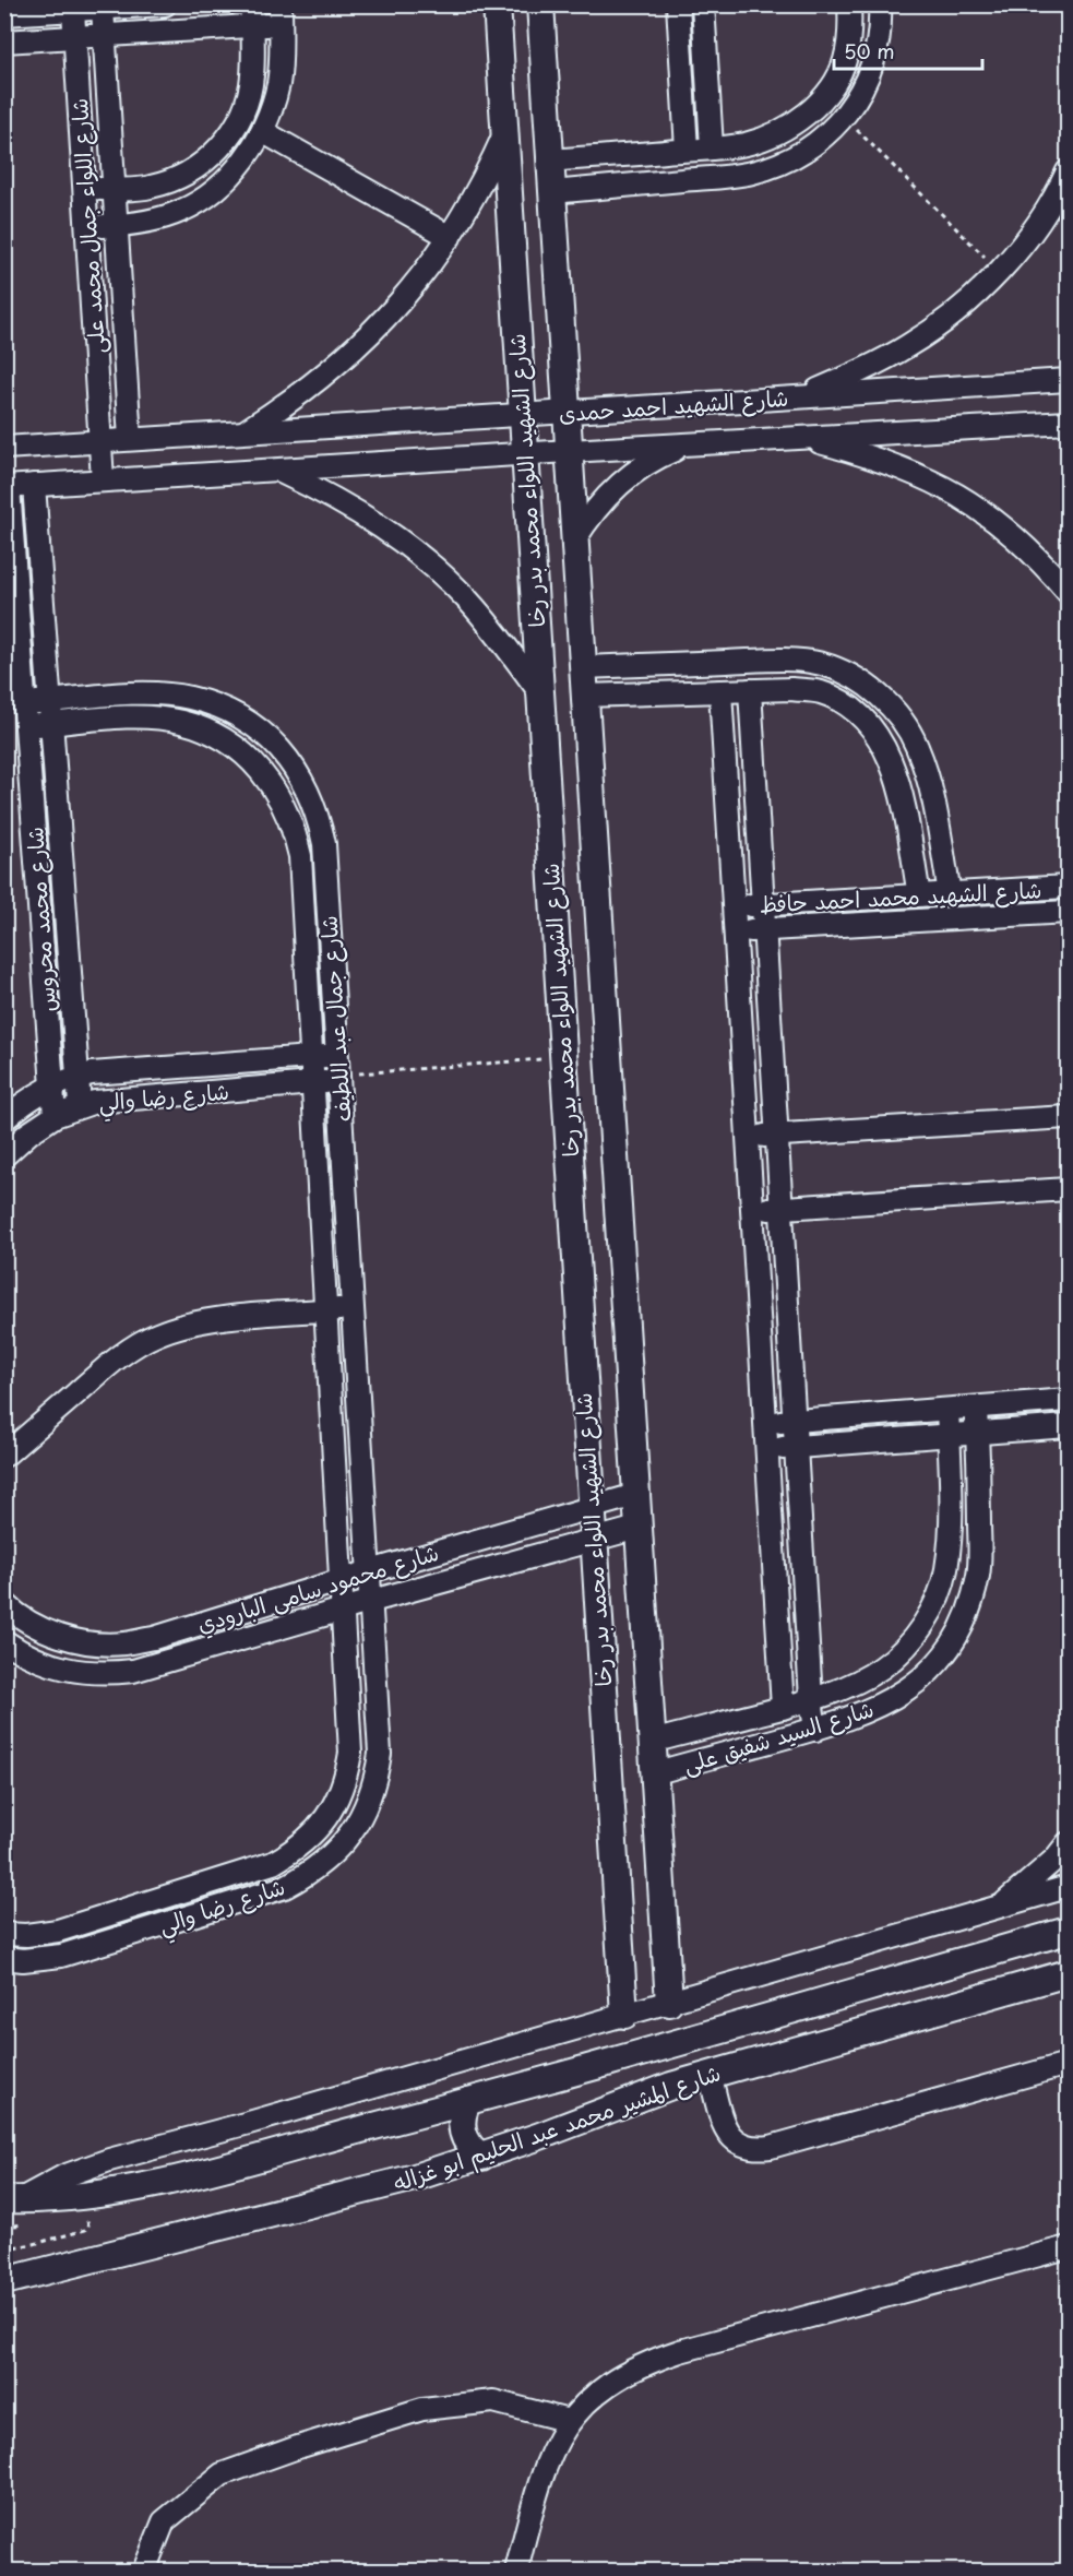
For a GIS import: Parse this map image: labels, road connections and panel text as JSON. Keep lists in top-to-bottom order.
{
  "streets": {
    "street": [
      "شارع اللواء جمال محمد على",
      "شارع الشهيد احمد حمدى",
      "شارع الشهيد اللواء محمد بدر رخا",
      "شارع الشهيد محمد احمد حافظ",
      "شارع محمد محروس",
      "شارع جمال عبد اللطيف",
      "شارع رضا والي",
      "شارع محمود سامى البارودي",
      "شارع السيد شفيق على",
      "شارع المشير محمد عبد الحليم ابو غزاله"
    ]
  },
  "crossings": [
    ["شارع اللواء جمال محمد على", "شارع الشهيد احمد حمدى"],
    ["شارع الشهيد احمد حمدى", "شارع الشهيد اللواء محمد بدر رخا"],
    ["شارع الشهيد احمد حمدى", "شارع محمد محروس"],
    ["شارع الشهيد اللواء محمد بدر رخا", "شارع محمود سامى البارودي"],
    ["شارع الشهيد اللواء محمد بدر رخا", "شارع السيد شفيق على"],
    ["شارع محمد محروس", "شارع جمال عبد اللطيف"],
    ["شارع محمد محروس", "شارع رضا والي"],
    ["شارع جمال عبد اللطيف", "شارع رضا والي"],
    ["شارع جمال عبد اللطيف", "شارع محمود سامى البارودي"],
    ["شارع رضا والي", "شارع محمود سامى البارودي"]
  ],
  "scale_bar": "50 m"
}
